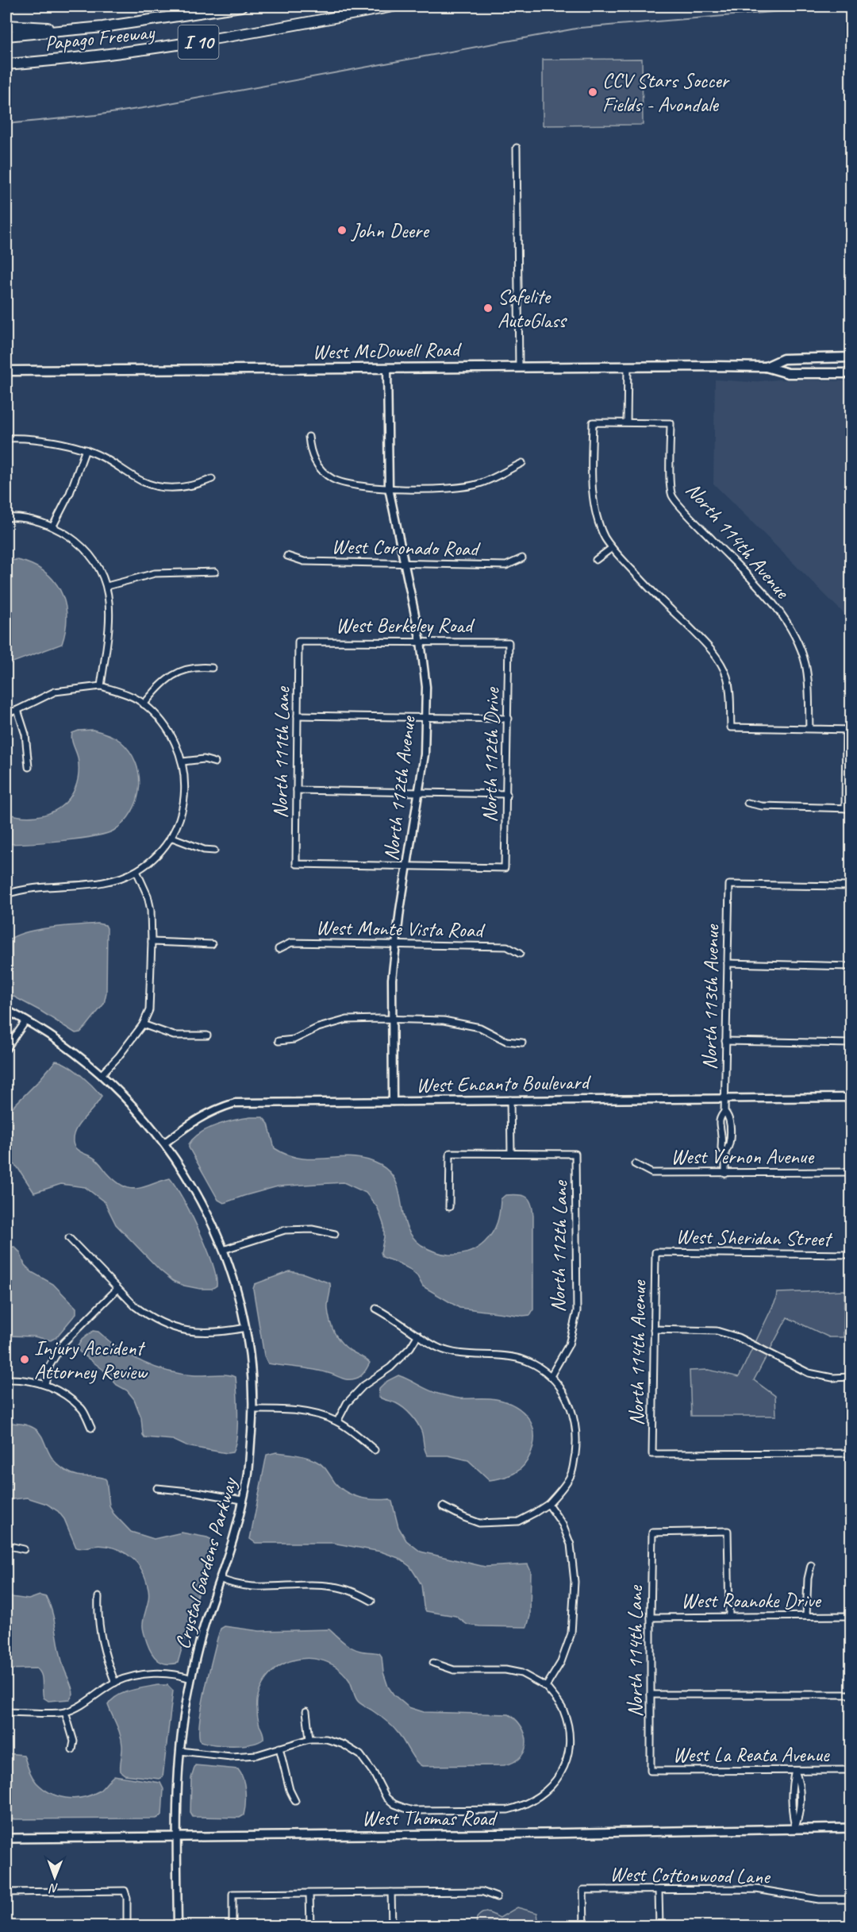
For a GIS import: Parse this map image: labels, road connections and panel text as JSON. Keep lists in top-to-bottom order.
{
  "streets": {
    "highway": ["Papago Freeway", "I 10"],
    "main road": ["West McDowell Road", "West Thomas Road"],
    "street": [
      "North 114th Avenue",
      "West Coronado Road",
      "West Berkeley Road",
      "North 111th Lane",
      "North 112th Drive",
      "North 112th Avenue",
      "West Monte Vista Road",
      "North 113th Avenue",
      "West Encanto Boulevard",
      "West Vernon Avenue",
      "West Sheridan Street",
      "North 112th Lane",
      "Crystal Gardens Parkway",
      "West Roanoke Drive",
      "North 114th Lane",
      "West La Reata Avenue",
      "West Cottonwood Lane"
    ]
  },
  "crossings": [
    ["West McDowell Road", "North 112th Avenue"],
    ["North 114th Avenue", "West Sheridan Street"],
    ["West Coronado Road", "North 112th Avenue"],
    ["West Berkeley Road", "North 111th Lane"],
    ["West Berkeley Road", "North 112th Drive"],
    ["West Berkeley Road", "North 112th Avenue"],
    ["North 111th Lane", "North 112th Drive"],
    ["North 111th Lane", "North 112th Avenue"],
    ["North 112th Drive", "North 112th Avenue"],
    ["North 112th Avenue", "West Monte Vista Road"],
    ["North 112th Avenue", "West Encanto Boulevard"],
    ["North 113th Avenue", "West Encanto Boulevard"],
    ["North 113th Avenue", "West Vernon Avenue"],
    ["West Encanto Boulevard", "Crystal Gardens Parkway"],
    ["Crystal Gardens Parkway", "West Thomas Road"],
    ["West Roanoke Drive", "North 114th Lane"],
    ["North 114th Lane", "West La Reata Avenue"]
  ],
  "places": [
    "CCV Stars Soccer Fields - Avondale",
    "John Deere",
    "Safelite AutoGlass",
    "Injury Accident Attorney Review"
  ],
  "north": "bottom"
}
